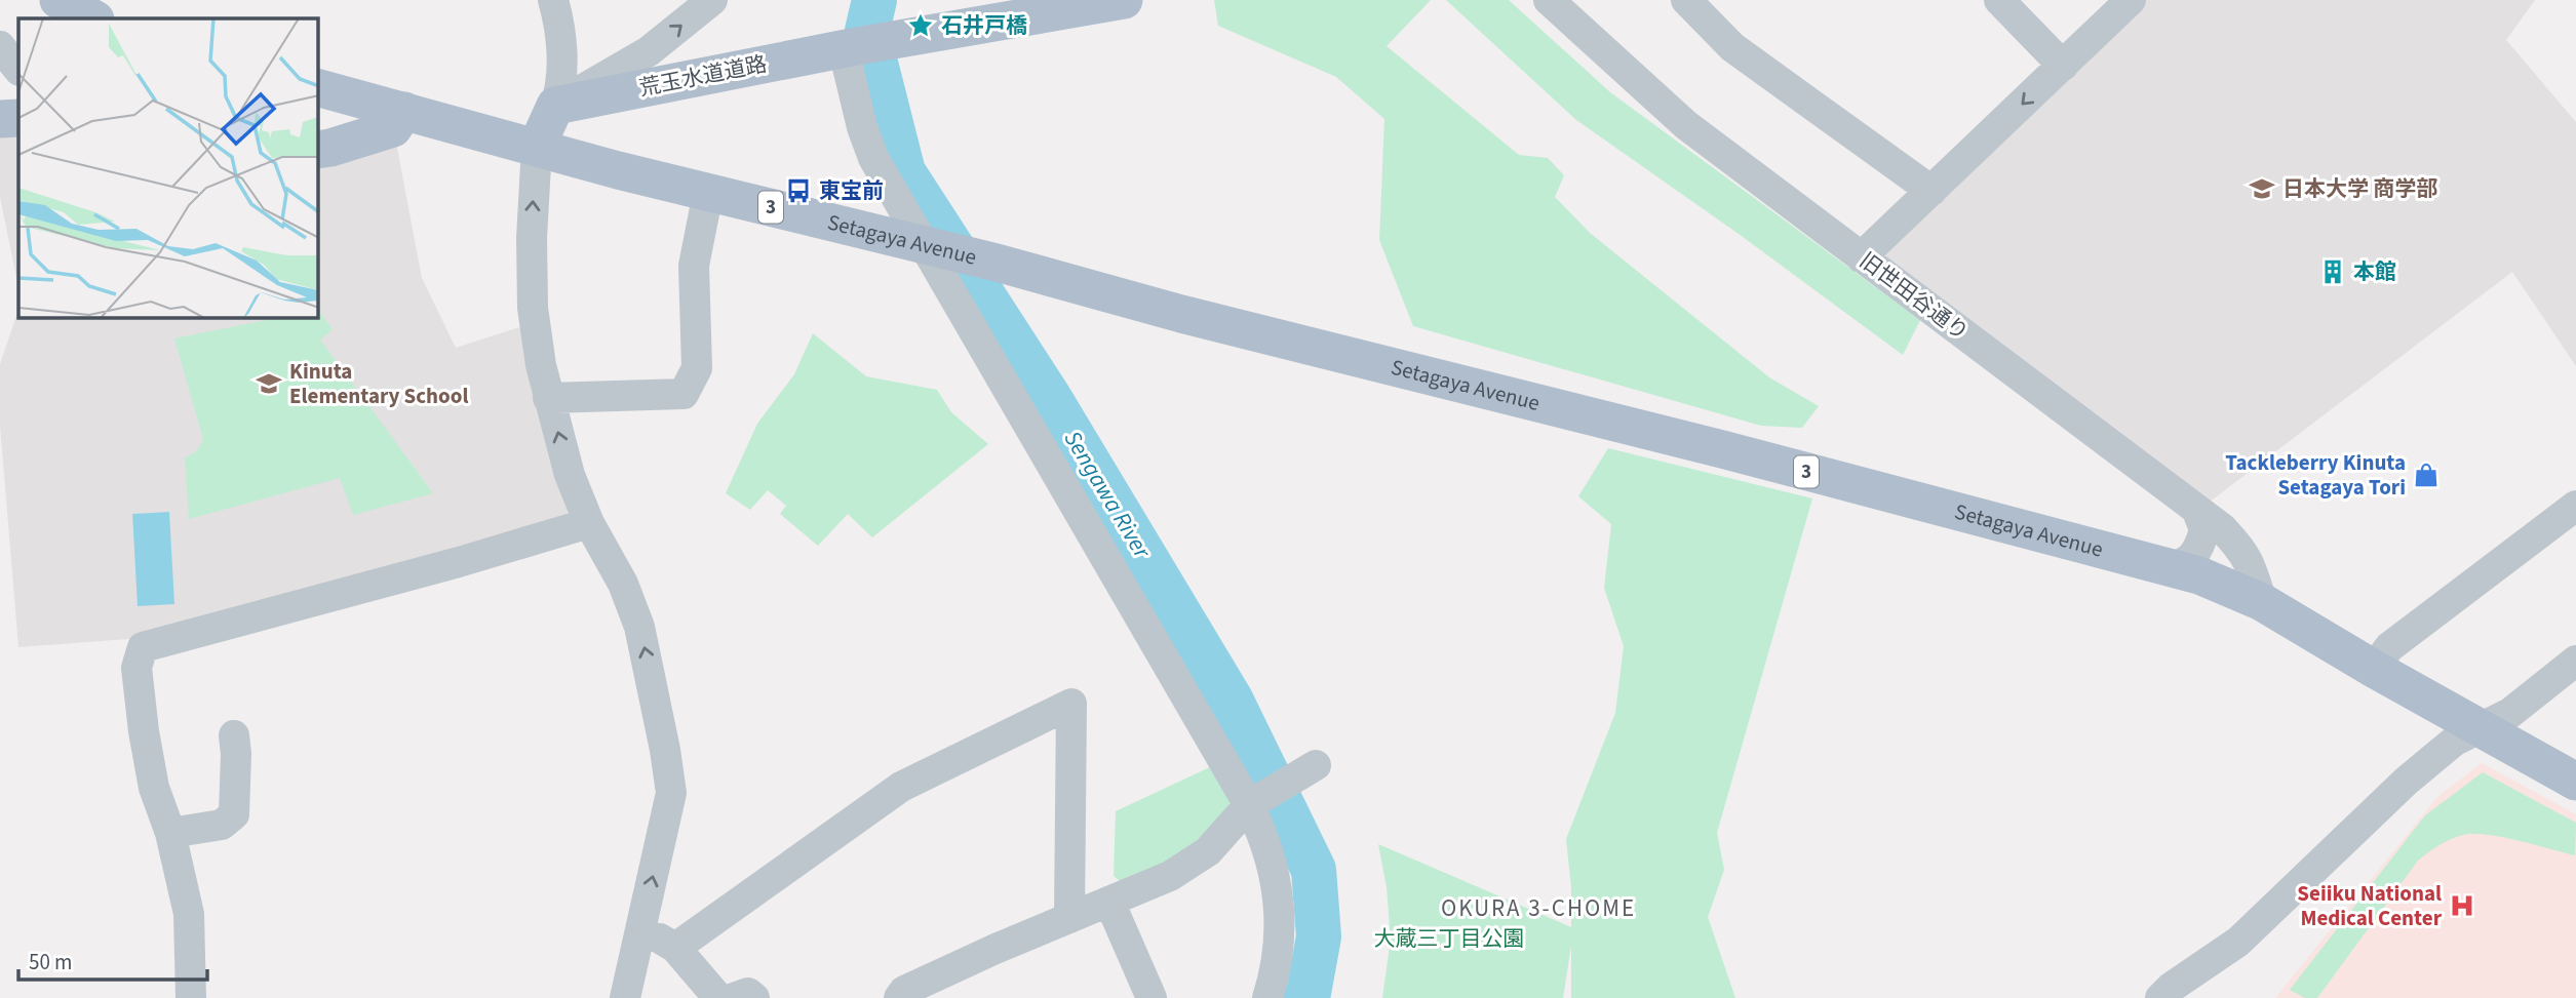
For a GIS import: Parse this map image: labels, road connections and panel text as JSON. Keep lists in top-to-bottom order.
{
  "streets": {
    "main road": ["荒玉水道道路", "3", "Setagaya Avenue"],
    "street": ["旧世田谷通り"]
  },
  "crossings": [
    ["Setagaya Avenue", "旧世田谷通り"]
  ],
  "districts": ["OKURA 3-CHOME"],
  "water": ["Sengawa River"],
  "parks": ["大蔵三丁目公園"],
  "places": {
    "place": ["石井戸橋"],
    "school or university": ["日本大学 商学部", "Kinuta Elementary School"],
    "bus stop": ["東宝前"],
    "building": ["本館"],
    "shop": ["Tackleberry Kinuta Setagaya Tori"],
    "hospital": ["Seiiku National Medical Center"]
  },
  "scale_bar": "50 m"
}
